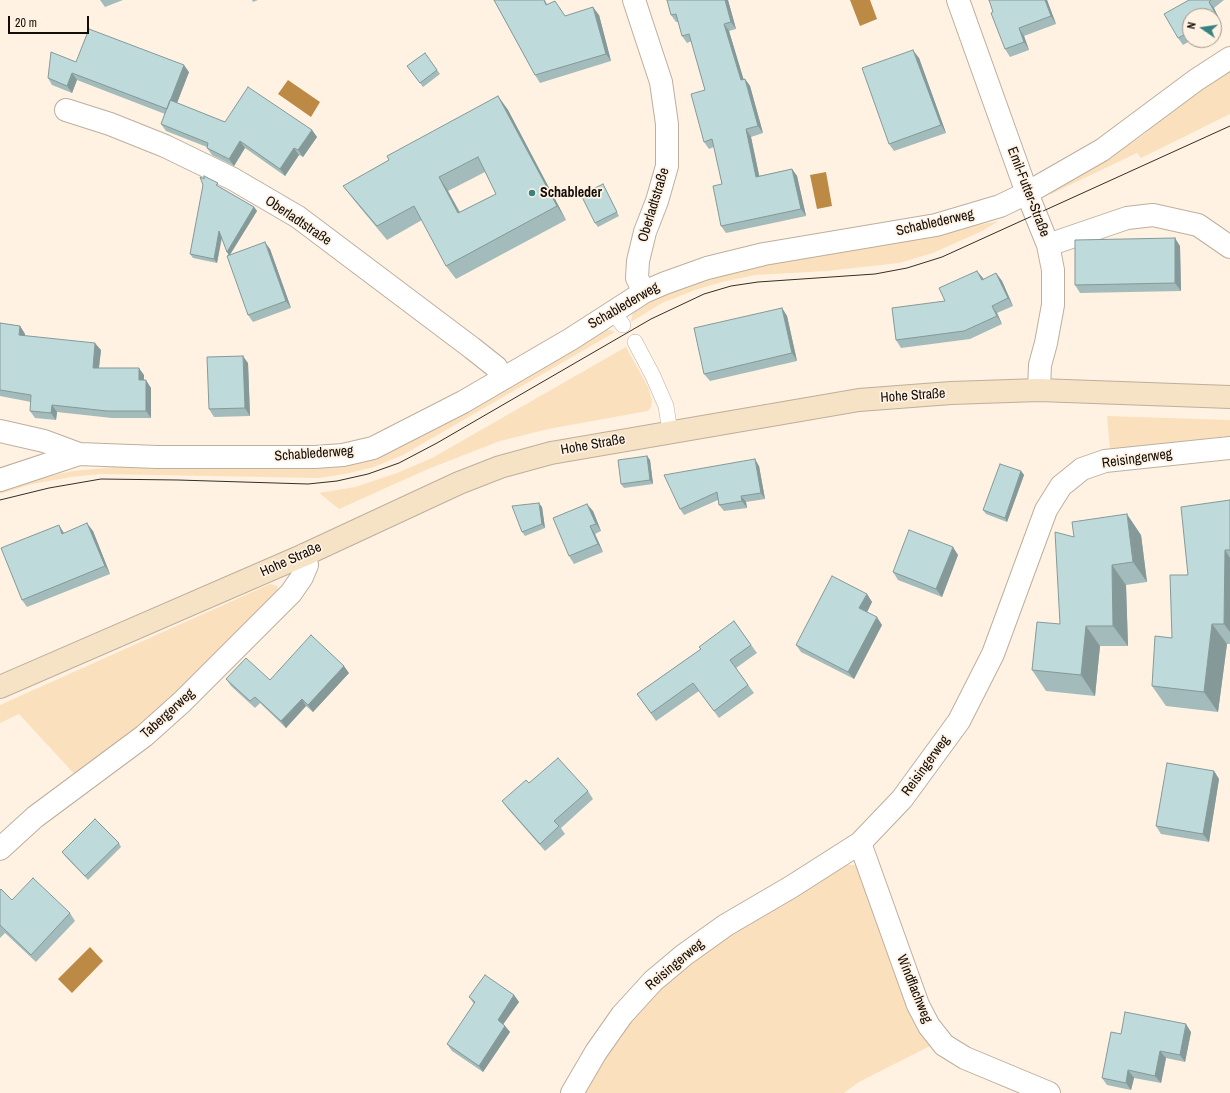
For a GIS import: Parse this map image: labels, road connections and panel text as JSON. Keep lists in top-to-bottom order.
{
  "streets": {
    "main road": ["Hohe Straße"],
    "street": [
      "Emil-Futter-Straße",
      "Oberladtstraße",
      "Schablederweg",
      "Reisingerweg",
      "Tabergerweg",
      "Windflachweg"
    ]
  },
  "crossings": [
    ["Emil-Futter-Straße", "Schablederweg"],
    ["Emil-Futter-Straße", "Hohe Straße"],
    ["Oberladtstraße", "Schablederweg"],
    ["Hohe Straße", "Tabergerweg"],
    ["Reisingerweg", "Windflachweg"]
  ],
  "places": ["Schableder"],
  "scale_bar": "20 m",
  "north": "left"
}
